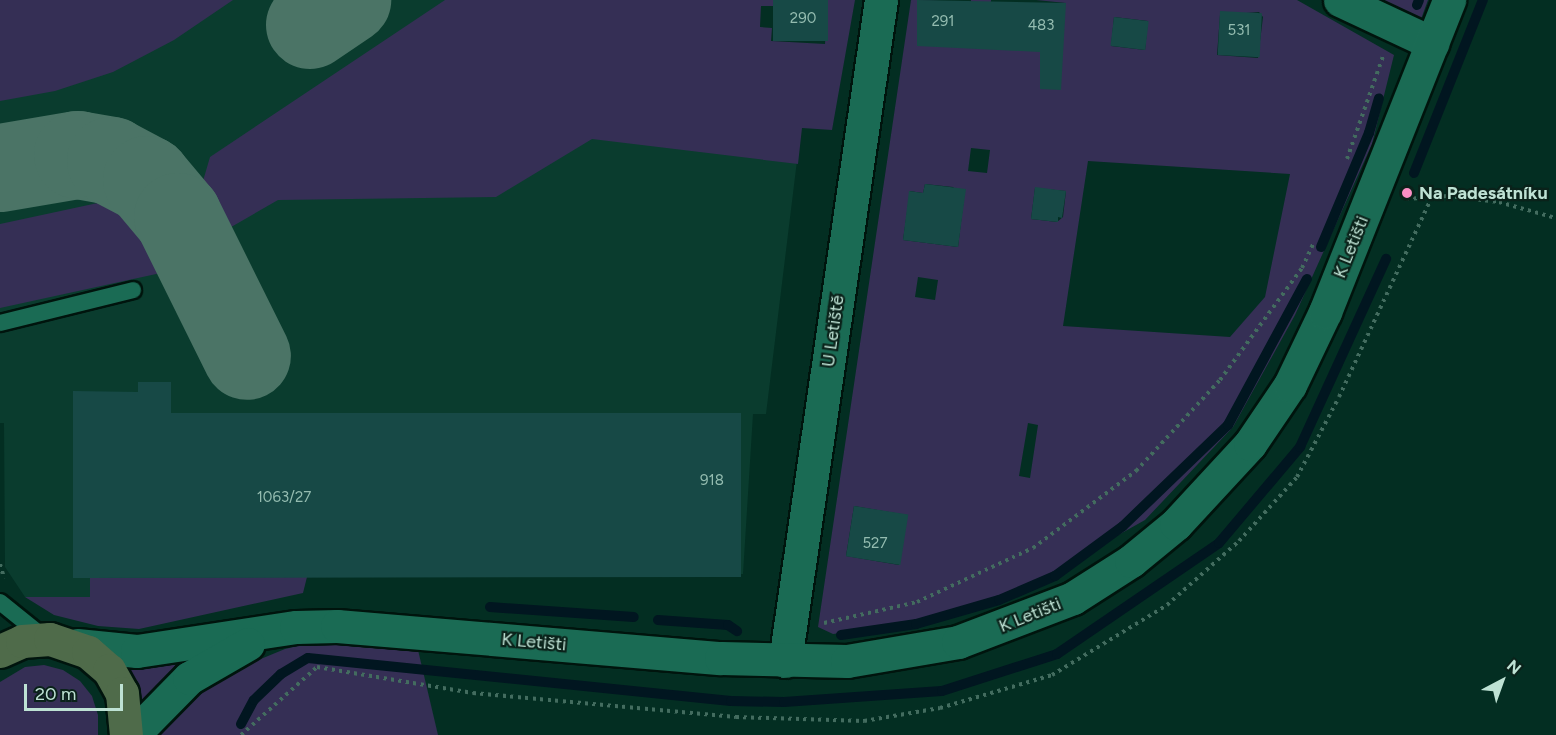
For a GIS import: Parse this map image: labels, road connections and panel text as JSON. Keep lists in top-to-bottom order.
{
  "streets": {
    "main road": ["K Letišti"],
    "street": ["U Letiště"]
  },
  "crossings": [
    ["K Letišti", "U Letiště"]
  ],
  "places": ["Na Padesátníku"],
  "house_numbers": [
    "290",
    "291",
    "483",
    "531",
    "918",
    "1063/27",
    "527"
  ],
  "scale_bar": "20 m",
  "north": "top right"
}
